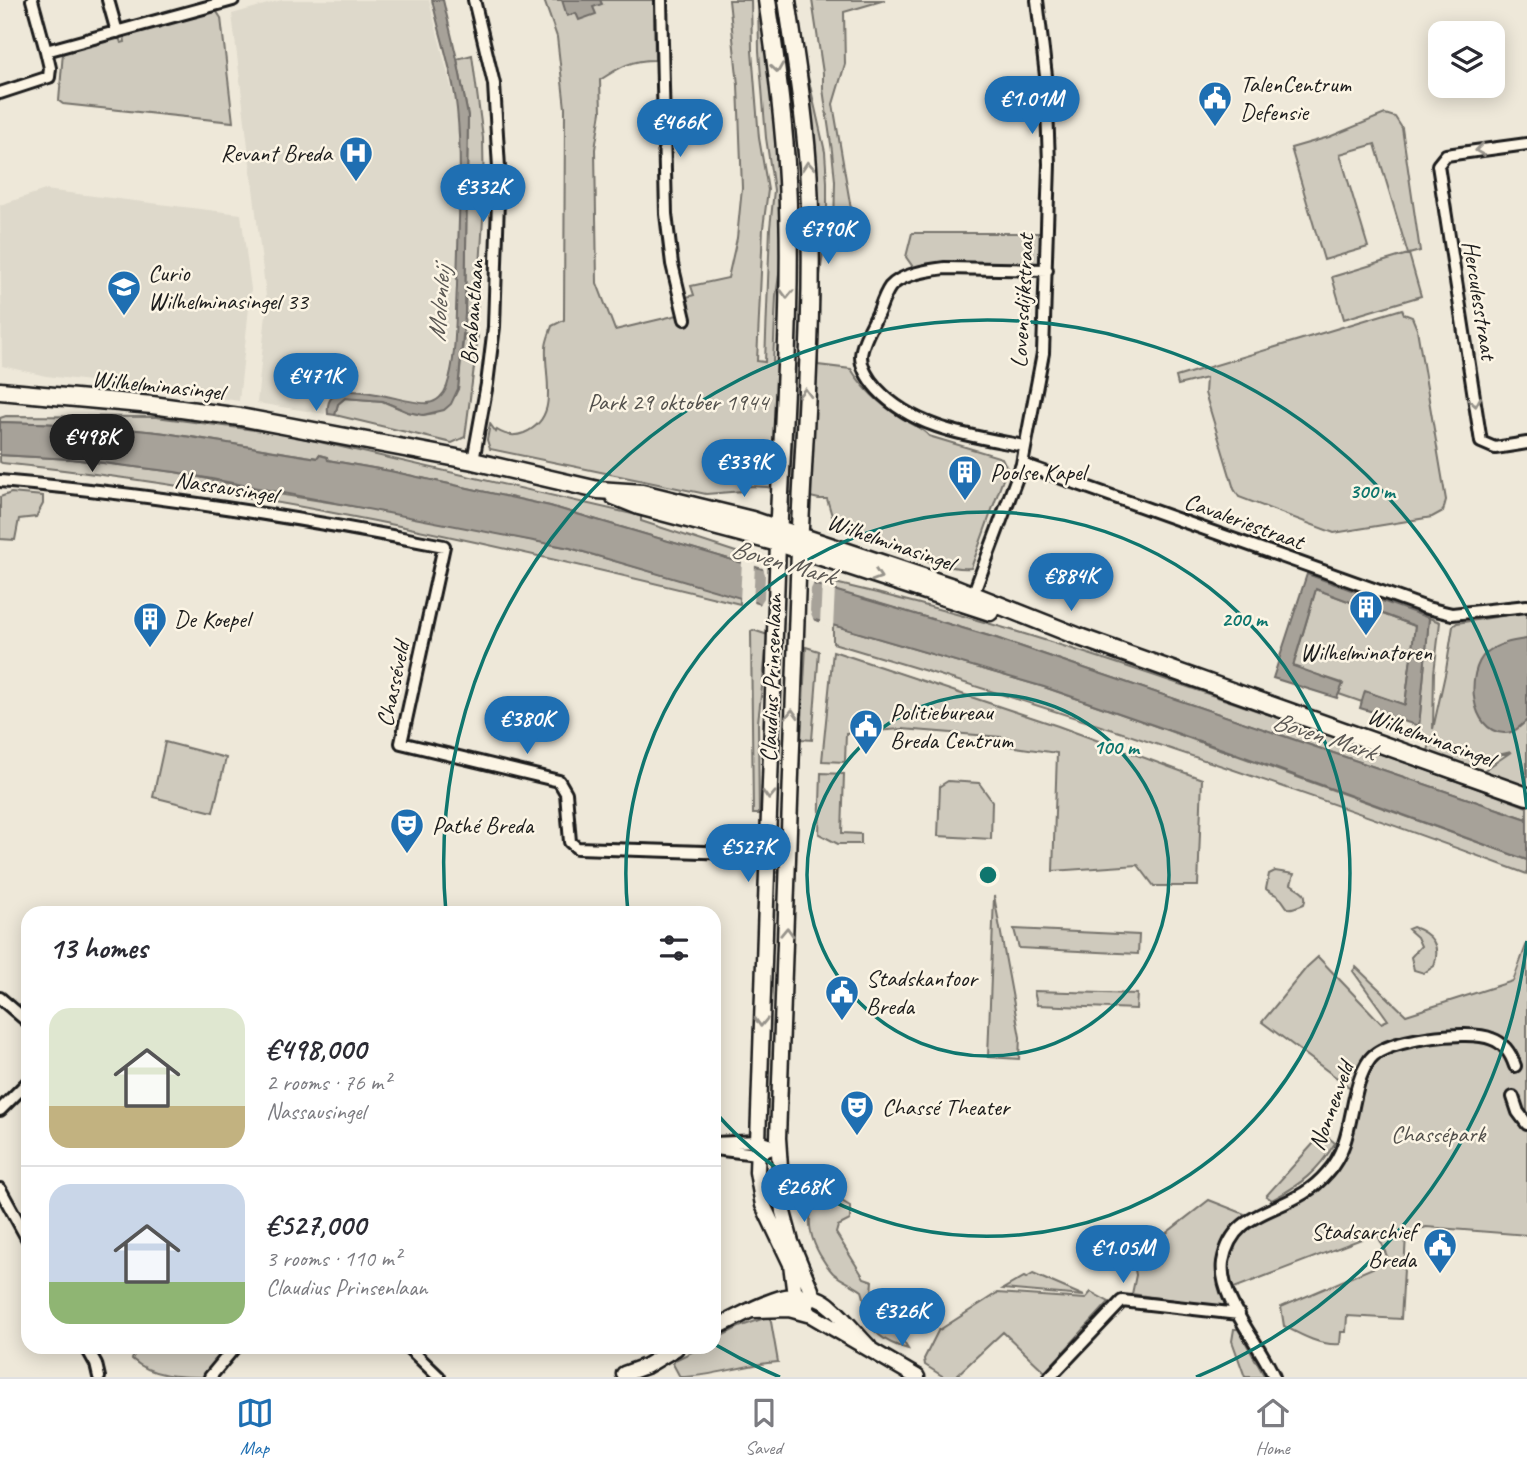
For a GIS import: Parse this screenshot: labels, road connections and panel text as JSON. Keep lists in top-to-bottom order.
{
  "streets": {
    "main road": ["Wilhelminasingel", "Claudius Prinsenlaan"],
    "street": [
      "Herculesstraat",
      "Lovensdijkstraat",
      "Brabantlaan",
      "Nassausingel",
      "Cavaleriestraat",
      "Chasséveld",
      "Nonnenveld"
    ]
  },
  "crossings": [
    ["Lovensdijkstraat", "Wilhelminasingel"],
    ["Lovensdijkstraat", "Cavaleriestraat"],
    ["Brabantlaan", "Wilhelminasingel"],
    ["Wilhelminasingel", "Claudius Prinsenlaan"],
    ["Nassausingel", "Chasséveld"],
    ["Claudius Prinsenlaan", "Chasséveld"]
  ],
  "water": ["Molenleij", "Boven Mark"],
  "parks": ["Park 29 oktober 1944", "Chassépark"],
  "places": {
    "public building": [
      "TalenCentrum Defensie",
      "Politiebureau Breda Centrum",
      "Stadskantoor Breda",
      "Stadsarchief Breda"
    ],
    "hospital": ["Revant Breda"],
    "school or university": ["Curio Wilhelminasingel 33"],
    "building": ["Poolse Kapel", "Wilhelminatoren", "De Koepel"],
    "theatre": ["Pathé Breda", "Chassé Theater"]
  },
  "page": {
    "price": [
      "€1.01M",
      "€466K",
      "€332K",
      "€790K",
      "€471K",
      "€498K",
      "€339K",
      "€884K",
      "€380K",
      "€527K",
      "€268K",
      "€1.05M",
      "€326K"
    ],
    "heading": "13 homes",
    "list": [
      {
        "name": "€498,000",
        "note": "2 rooms · 76 m² · Nassausingel"
      },
      {
        "name": "€527,000",
        "note": "3 rooms · 110 m² · Claudius Prinsenlaan"
      }
    ],
    "tabs": ["Map", "Saved", "Home"]
  },
  "rings": ["300 m", "200 m", "100 m"]
}
